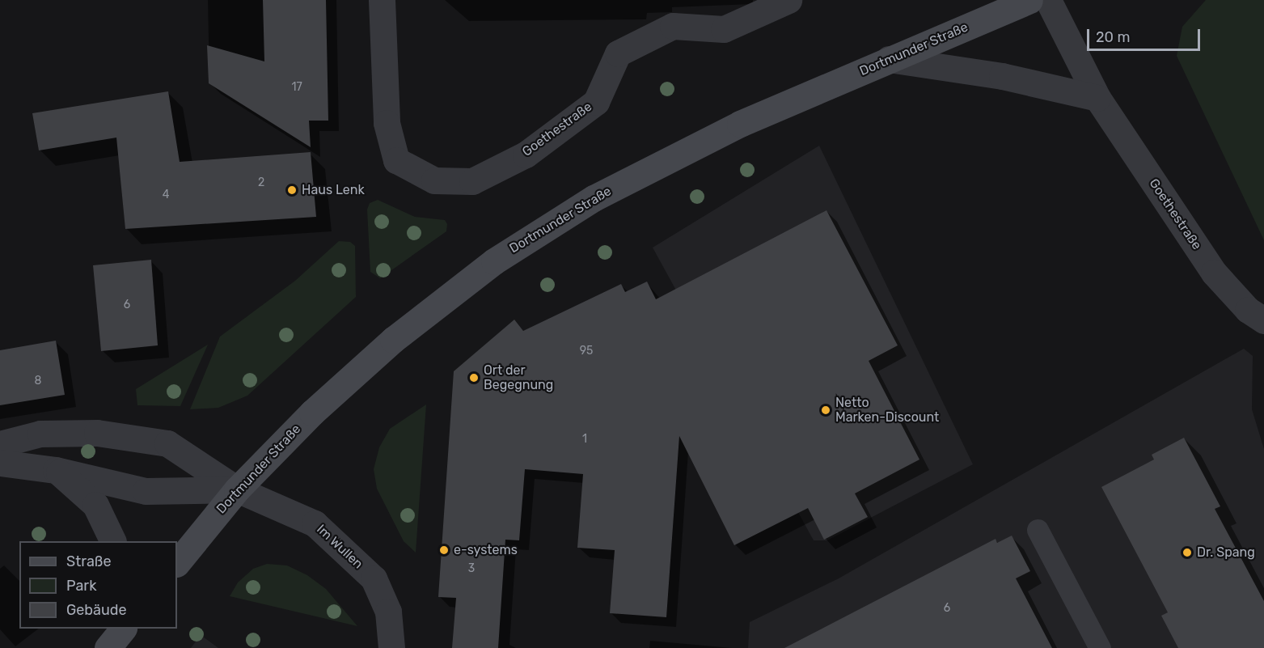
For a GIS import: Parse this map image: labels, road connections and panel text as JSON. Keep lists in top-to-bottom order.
{
  "streets": {
    "main road": ["Dortmunder Straße"],
    "street": ["Goethestraße", "Im Wullen"]
  },
  "crossings": [
    ["Dortmunder Straße", "Im Wullen"]
  ],
  "places": [
    "Haus Lenk",
    "Ort der Begegnung",
    "Netto Marken-Discount",
    "e-systems",
    "Dr. Spang"
  ],
  "house_numbers": [
    "17",
    "2",
    "4",
    "6",
    "95",
    "8",
    "1",
    "3",
    "6"
  ],
  "legend": ["Straße", "Park", "Gebäude"],
  "scale_bar": "20 m"
}
